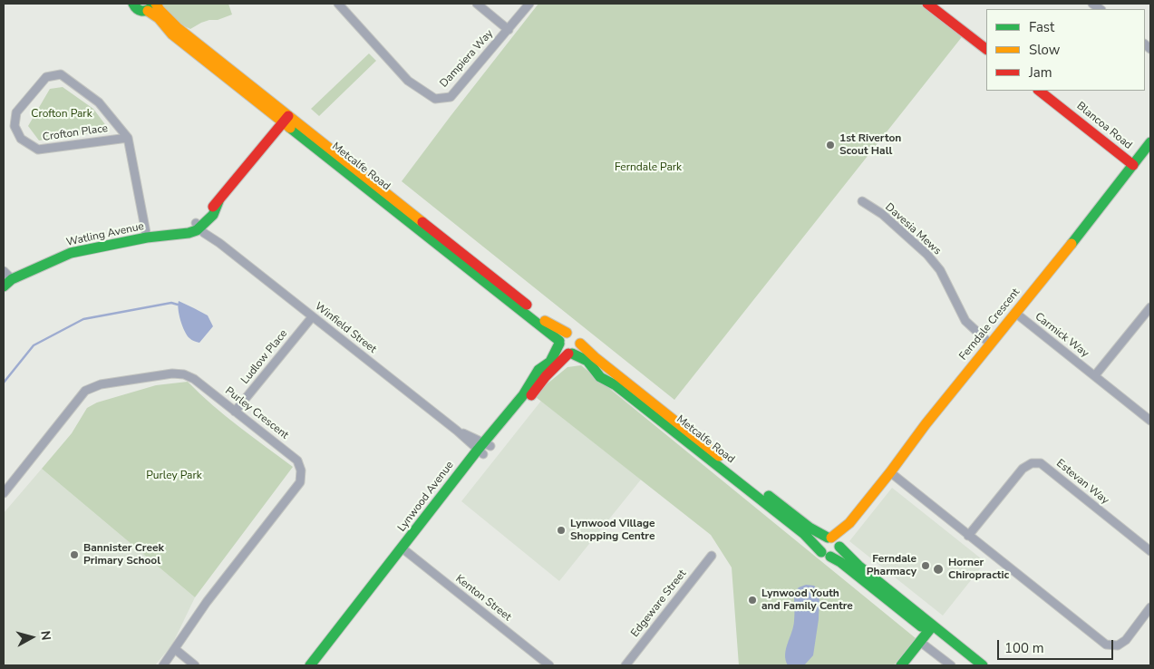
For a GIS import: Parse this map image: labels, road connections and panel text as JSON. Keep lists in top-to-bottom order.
{
  "streets": {
    "street": [
      "Dampiera Way",
      "Blancoa Road",
      "Crofton Place",
      "Metcalfe Road",
      "Davesia Mews",
      "Watling Avenue",
      "Ferndale Crescent",
      "Winfield Street",
      "Carmick Way",
      "Ludlow Place",
      "Purley Crescent",
      "Estevan Way",
      "Lynwood Avenue",
      "Kenton Street",
      "Edgeware Street"
    ]
  },
  "crossings": [
    ["Blancoa Road", "Ferndale Crescent"],
    ["Crofton Place", "Watling Avenue"],
    ["Metcalfe Road", "Watling Avenue"],
    ["Metcalfe Road", "Ferndale Crescent"],
    ["Metcalfe Road", "Lynwood Avenue"],
    ["Davesia Mews", "Ferndale Crescent"],
    ["Watling Avenue", "Winfield Street"],
    ["Ferndale Crescent", "Carmick Way"],
    ["Winfield Street", "Ludlow Place"],
    ["Winfield Street", "Lynwood Avenue"],
    ["Ludlow Place", "Purley Crescent"],
    ["Lynwood Avenue", "Kenton Street"]
  ],
  "parks": ["Crofton Park", "Ferndale Park", "Purley Park"],
  "places": [
    "1st Riverton Scout Hall",
    "Lynwood Village Shopping Centre",
    "Bannister Creek Primary School",
    "Ferndale Pharmacy",
    "Horner Chiropractic",
    "Lynwood Youth and Family Centre"
  ],
  "legend": ["Fast", "Slow", "Jam"],
  "scale_bar": "100 m",
  "north": "right"
}
